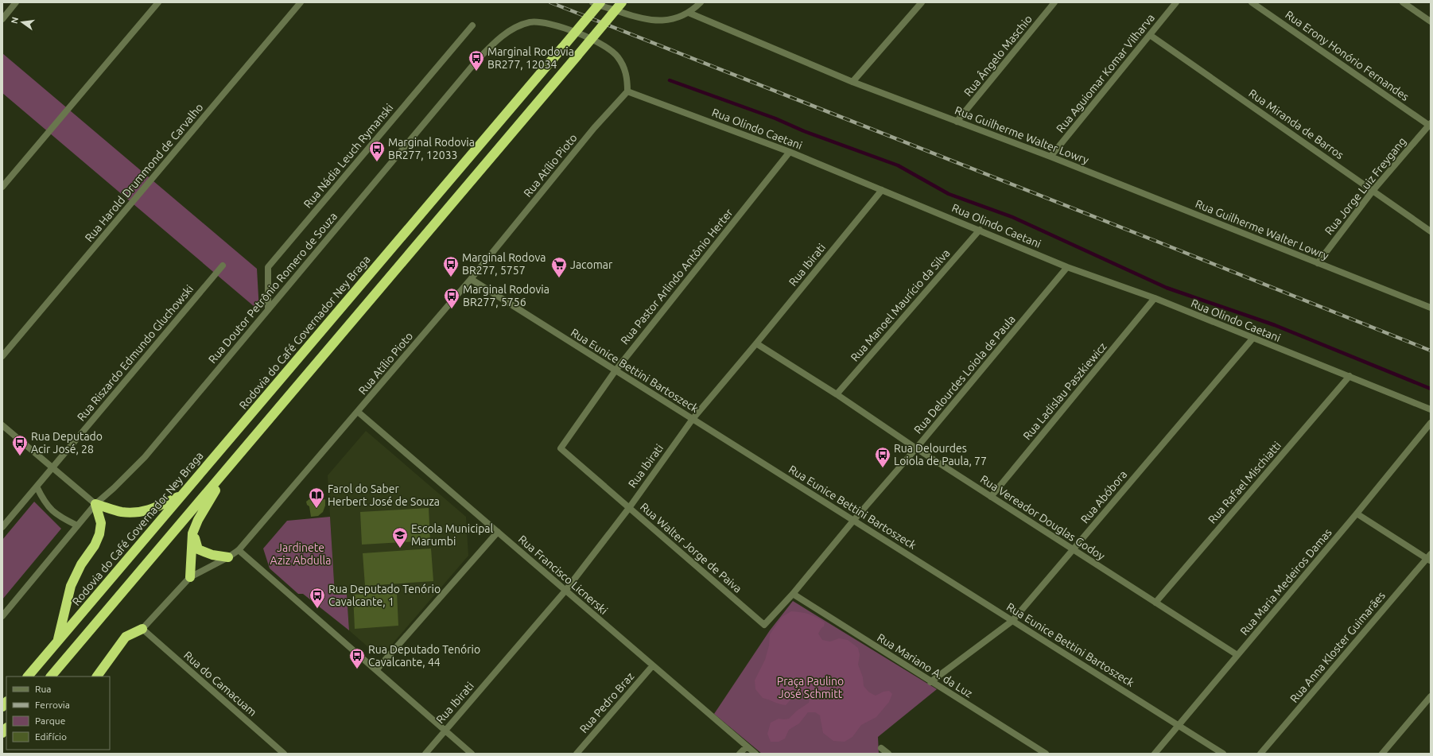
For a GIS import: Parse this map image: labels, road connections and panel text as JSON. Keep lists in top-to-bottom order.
{
  "streets": {
    "highway": ["Rodovia do Café Governador Ney Braga"],
    "street": [
      "Rua Ângelo Maschio",
      "Rua Erony Honório Fernandes",
      "Rua Aguiomar Komar Vilharva",
      "Rua Miranda de Barros",
      "Rua Olindo Caetani",
      "Rua Guilherme Walter Lowry",
      "Rua Nádia Leuch Rymanski",
      "Rua Atílio Pioto",
      "Rua Harold Drummond de Carvalho",
      "Rua Jorge Luiz Freygang",
      "Rua Ibirati",
      "Rua Pastor Arlindo Antônio Herter",
      "Rua Doutor Petrônio Romero de Souza",
      "Rua Manoel Maurício da Silva",
      "Rua Riszardo Edmundo Gluchowski",
      "Rua Eunice Bettini Bartoszeck",
      "Rua Delourdes Loiola de Paula",
      "Rua Ladislau Paszkiewicz",
      "Rua Rafael Mischiatti",
      "Rua Abóbora",
      "Rua Vereador Douglas Godoy",
      "Rua Walter Jorge de Paiva",
      "Rua Francisco Licnerski",
      "Rua Maria Medeiros Damas",
      "Rua Anna Kloster Guimarães",
      "Rua Mariano A. da Luz",
      "Rua do Camacuam",
      "Rua Pedro Braz"
    ]
  },
  "crossings": [
    ["Rua Ângelo Maschio", "Rua Guilherme Walter Lowry"],
    ["Rua Erony Honório Fernandes", "Rua Jorge Luiz Freygang"],
    ["Rua Aguiomar Komar Vilharva", "Rua Miranda de Barros"],
    ["Rua Aguiomar Komar Vilharva", "Rua Guilherme Walter Lowry"],
    ["Rua Miranda de Barros", "Rua Jorge Luiz Freygang"],
    ["Rua Olindo Caetani", "Rua Atílio Pioto"],
    ["Rua Olindo Caetani", "Rua Ibirati"],
    ["Rua Olindo Caetani", "Rua Pastor Arlindo Antônio Herter"],
    ["Rua Olindo Caetani", "Rua Doutor Petrônio Romero de Souza"],
    ["Rua Olindo Caetani", "Rua Manoel Maurício da Silva"],
    ["Rua Olindo Caetani", "Rua Delourdes Loiola de Paula"],
    ["Rua Olindo Caetani", "Rua Ladislau Paszkiewicz"],
    ["Rua Olindo Caetani", "Rua Rafael Mischiatti"],
    ["Rua Olindo Caetani", "Rua Abóbora"],
    ["Rua Guilherme Walter Lowry", "Rua Jorge Luiz Freygang"],
    ["Rua Nádia Leuch Rymanski", "Rua Doutor Petrônio Romero de Souza"],
    ["Rua Atílio Pioto", "Rua Doutor Petrônio Romero de Souza"],
    ["Rua Atílio Pioto", "Rua Eunice Bettini Bartoszeck"],
    ["Rua Atílio Pioto", "Rua Francisco Licnerski"],
    ["Rua Atílio Pioto", "Rua do Camacuam"],
    ["Rua Ibirati", "Rua Eunice Bettini Bartoszeck"],
    ["Rua Ibirati", "Rua Vereador Douglas Godoy"],
    ["Rua Ibirati", "Rua Walter Jorge de Paiva"],
    ["Rua Ibirati", "Rua Francisco Licnerski"],
    ["Rua Pastor Arlindo Antônio Herter", "Rua Eunice Bettini Bartoszeck"],
    ["Rua Pastor Arlindo Antônio Herter", "Rua Walter Jorge de Paiva"],
    ["Rua Manoel Maurício da Silva", "Rua Vereador Douglas Godoy"],
    ["Rua Eunice Bettini Bartoszeck", "Rua Delourdes Loiola de Paula"],
    ["Rua Eunice Bettini Bartoszeck", "Rua Abóbora"],
    ["Rua Eunice Bettini Bartoszeck", "Rua Maria Medeiros Damas"],
    ["Rua Delourdes Loiola de Paula", "Rua Vereador Douglas Godoy"],
    ["Rua Delourdes Loiola de Paula", "Rua Walter Jorge de Paiva"],
    ["Rua Delourdes Loiola de Paula", "Rua Mariano A. da Luz"],
    ["Rua Ladislau Paszkiewicz", "Rua Vereador Douglas Godoy"],
    ["Rua Rafael Mischiatti", "Rua Vereador Douglas Godoy"],
    ["Rua Abóbora", "Rua Vereador Douglas Godoy"],
    ["Rua Abóbora", "Rua Mariano A. da Luz"],
    ["Rua Vereador Douglas Godoy", "Rua Maria Medeiros Damas"],
    ["Rua Francisco Licnerski", "Rua Pedro Braz"]
  ],
  "parks": ["Jardinete Aziz Abdulla", "Praça Paulino José Schmitt"],
  "places": {
    "bus stop": [
      "Marginal Rodovia BR277, 12034",
      "Marginal Rodovia BR277, 12033",
      "Marginal Rodova BR277, 5757",
      "Marginal Rodovia BR277, 5756",
      "Rua Deputado Acir José, 28",
      "Rua Delourdes Loiola de Paula, 77",
      "Rua Deputado Tenório Cavalcante, 1",
      "Rua Deputado Tenório Cavalcante, 44"
    ],
    "supermarket": ["Jacomar"],
    "library": ["Farol do Saber Herbert José de Souza"],
    "school or university": ["Escola Municipal Marumbi"]
  },
  "legend": [
    "Rua",
    "Ferrovia",
    "Parque",
    "Edifício"
  ],
  "north": "left"
}
